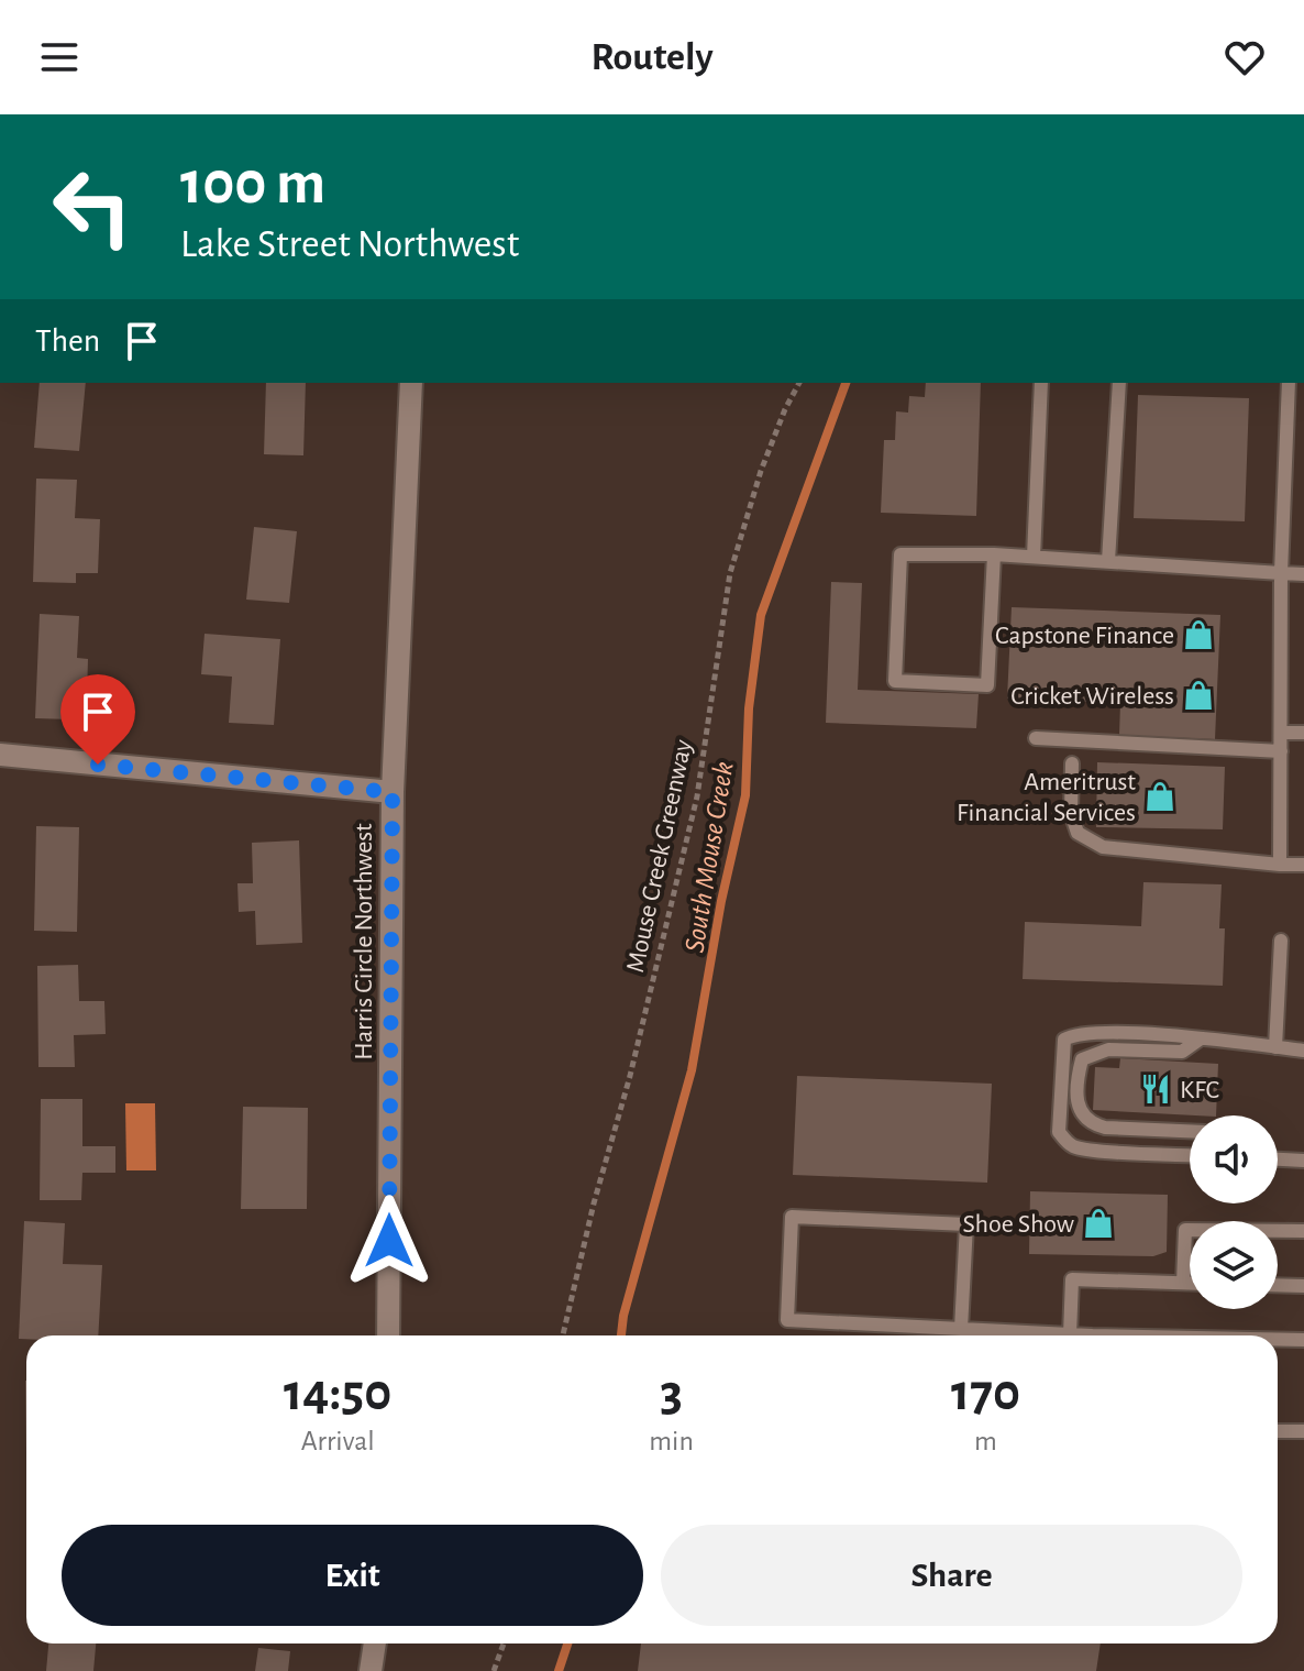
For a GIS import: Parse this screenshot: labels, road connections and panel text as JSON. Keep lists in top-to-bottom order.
{
  "streets": {
    "street": ["Harris Circle Northwest"],
    "path": ["Mouse Creek Greenway"]
  },
  "water": ["South Mouse Creek"],
  "places": {
    "shop": [
      "Capstone Finance",
      "Cricket Wireless",
      "Ameritrust Financial Services",
      "Shoe Show"
    ],
    "restaurant": ["KFC"]
  },
  "page": {
    "header": "Routely",
    "turn": ["100 m", "Lake Street Northwest"],
    "then": "Then",
    "eta": [
      "14:50",
      "Arrival",
      "3",
      "min",
      "170",
      "m"
    ],
    "buttons": ["Exit", "Share"]
  }
}
